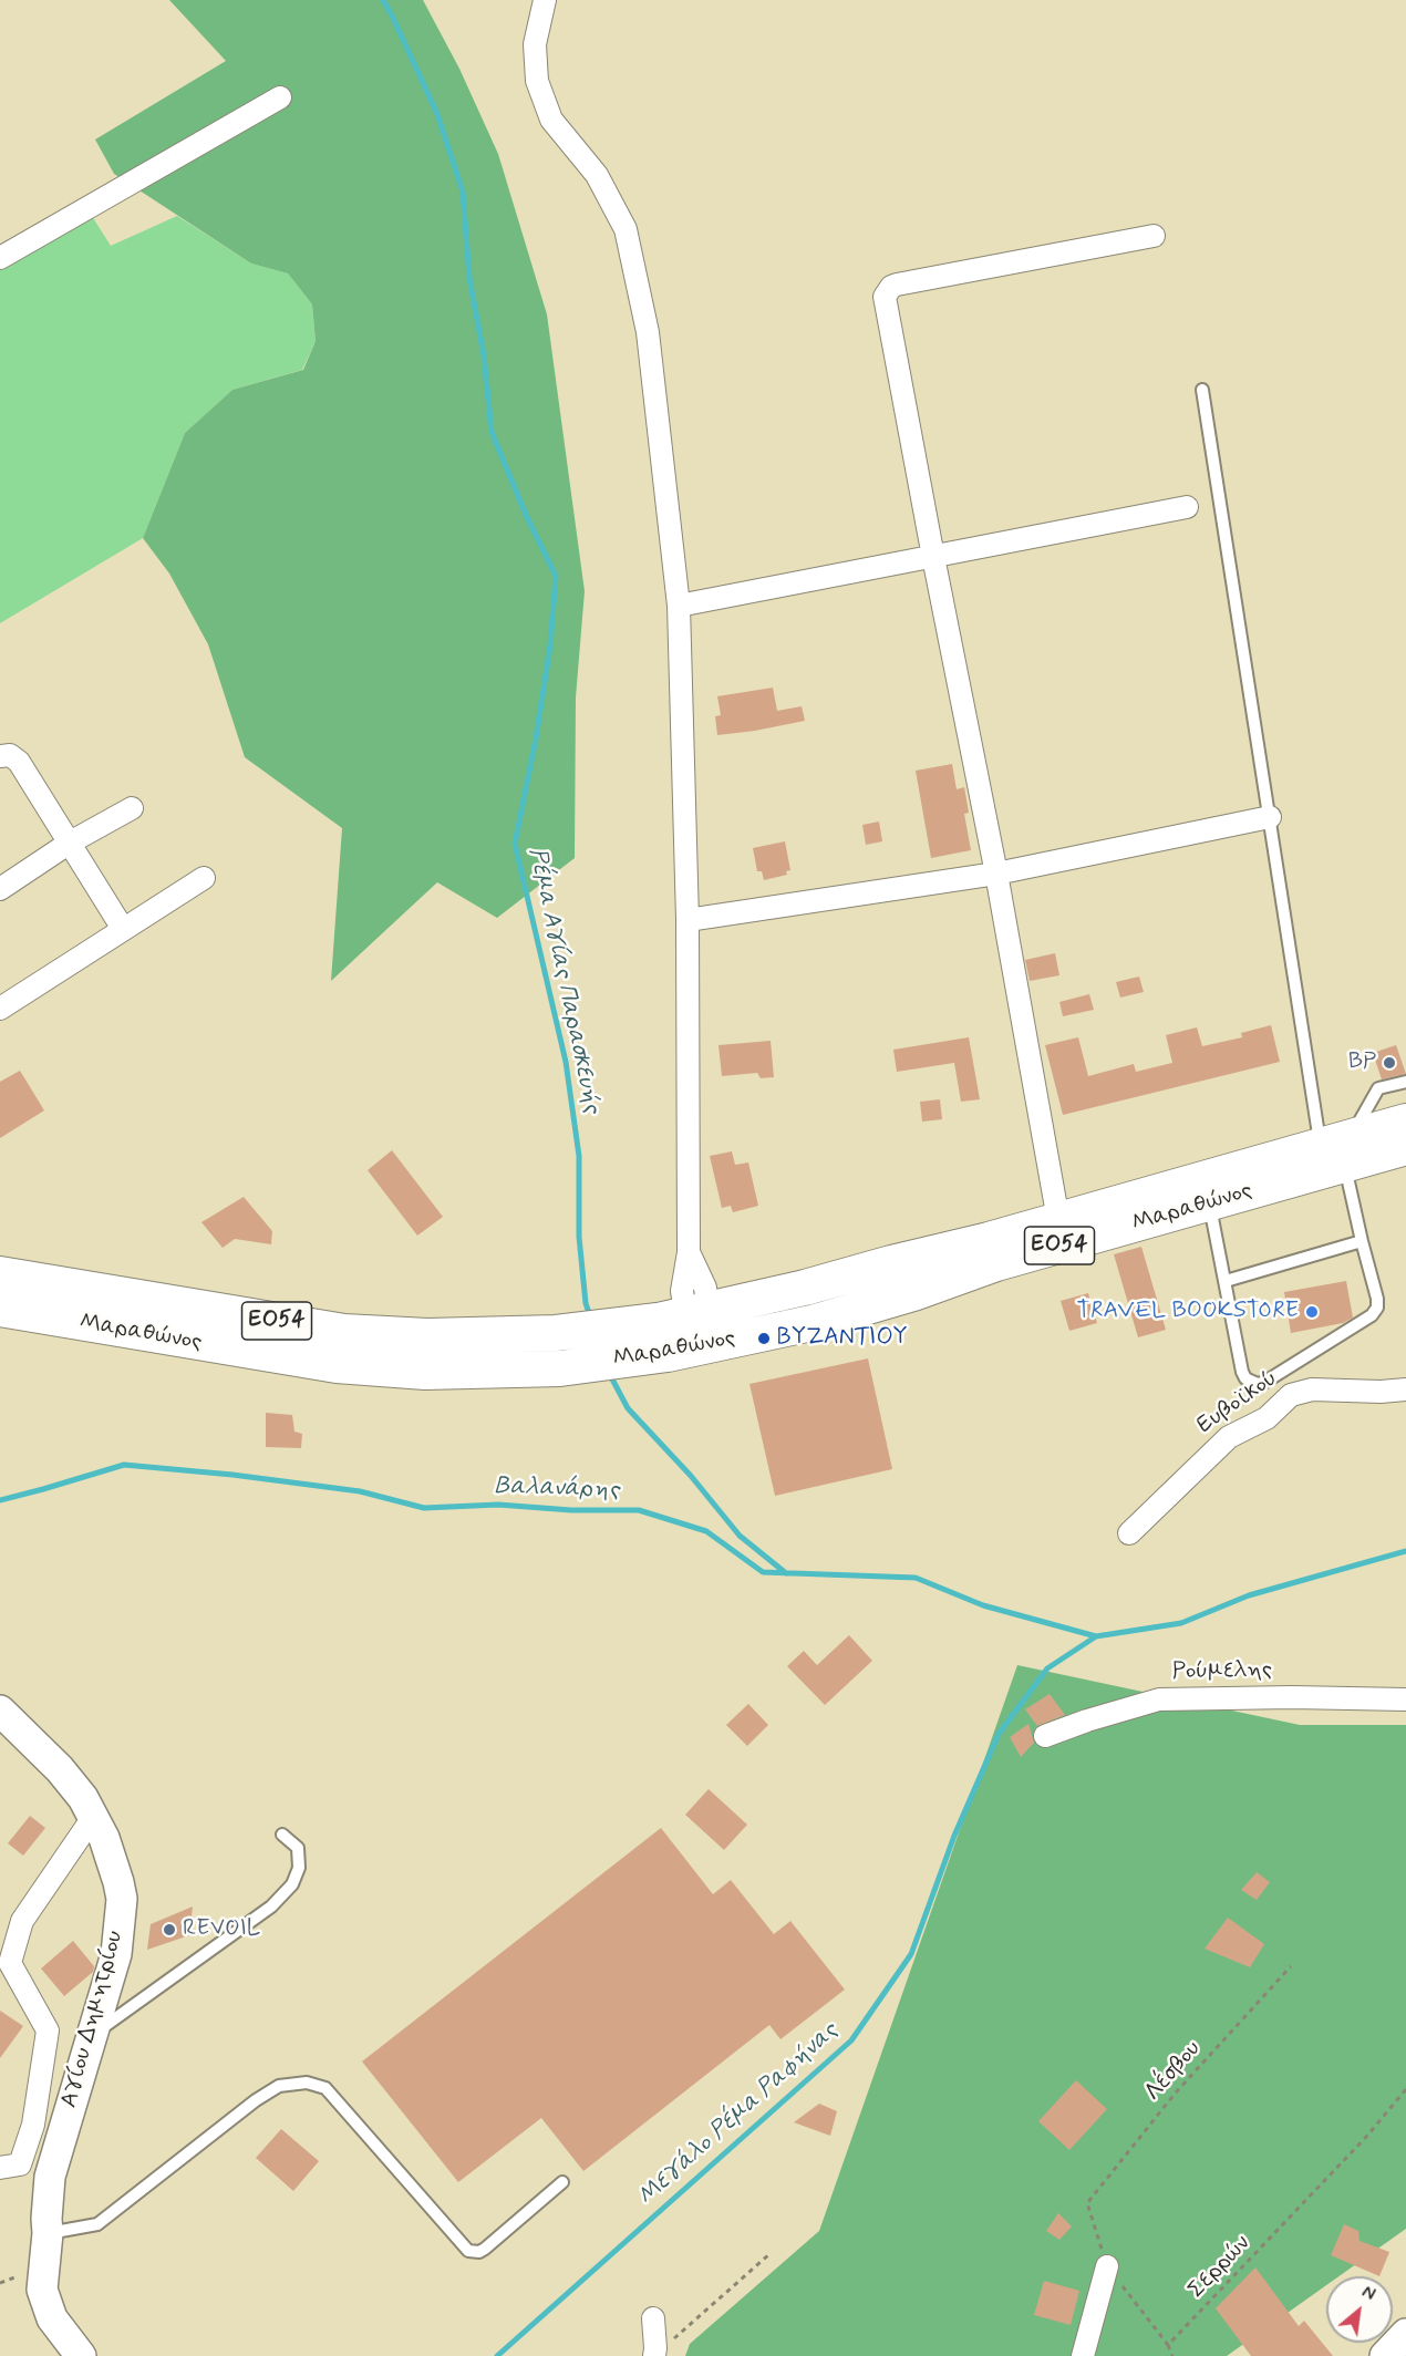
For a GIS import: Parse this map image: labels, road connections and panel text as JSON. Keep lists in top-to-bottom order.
{
  "streets": {
    "main road": ["Μαραθώνος", "ΕΟ54"],
    "street": ["Ευβοϊκού", "Ρούμελης", "Αγίου Δημητρίου"],
    "path": ["Λέσβου", "Σερρών"]
  },
  "water": ["Ρέμα Αγίας Παρασκευής", "Βαλανάρης", "Μεγάλο Ρέμα Ραφήνας"],
  "places": [
    "BP",
    "TRAVEL BOOKSTORE",
    "ΒΥΖΑΝΤΙΟΥ",
    "REVOIL"
  ],
  "north": "top right"
}
